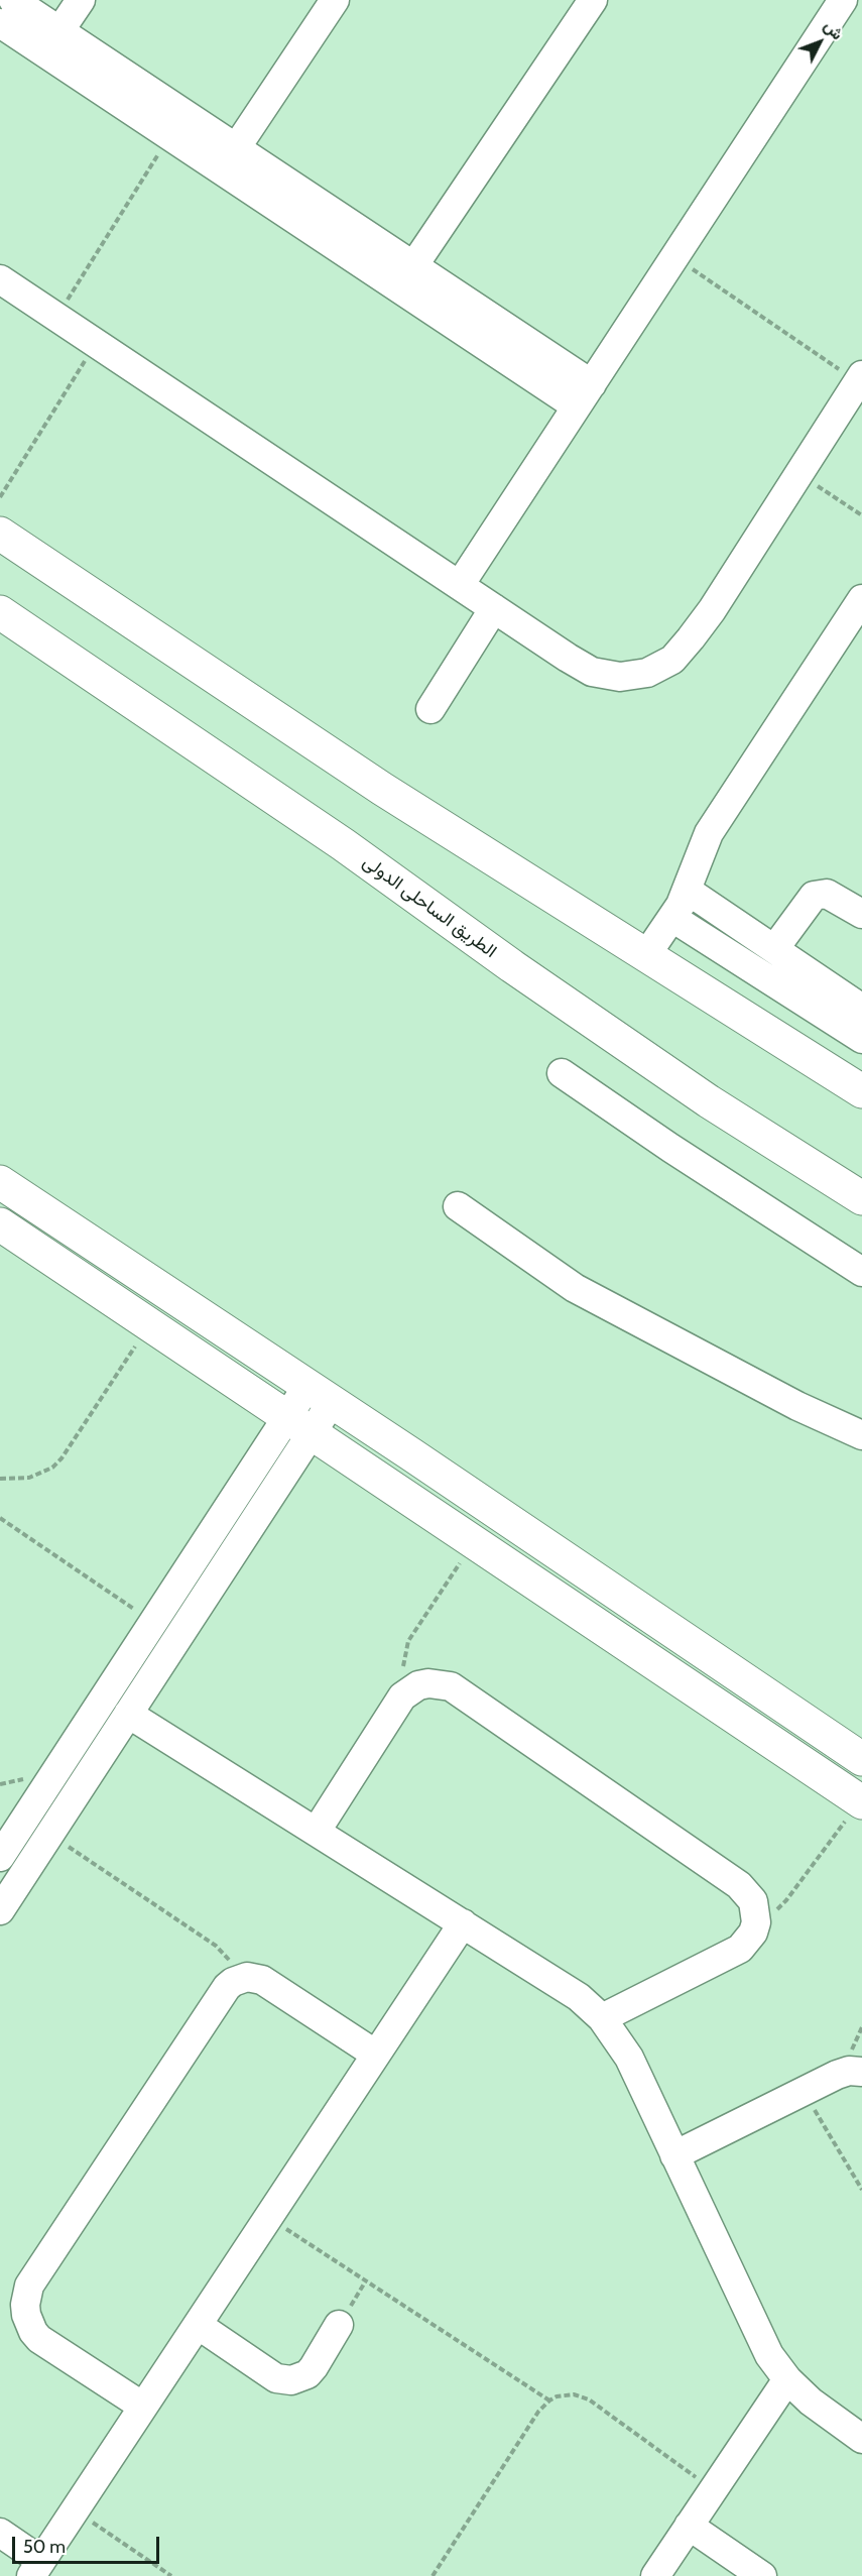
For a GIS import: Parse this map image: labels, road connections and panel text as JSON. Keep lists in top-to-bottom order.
{
  "streets": {
    "main road": ["الطريق الساحلى الدولى"]
  },
  "scale_bar": "50 m",
  "north": "top right"
}
